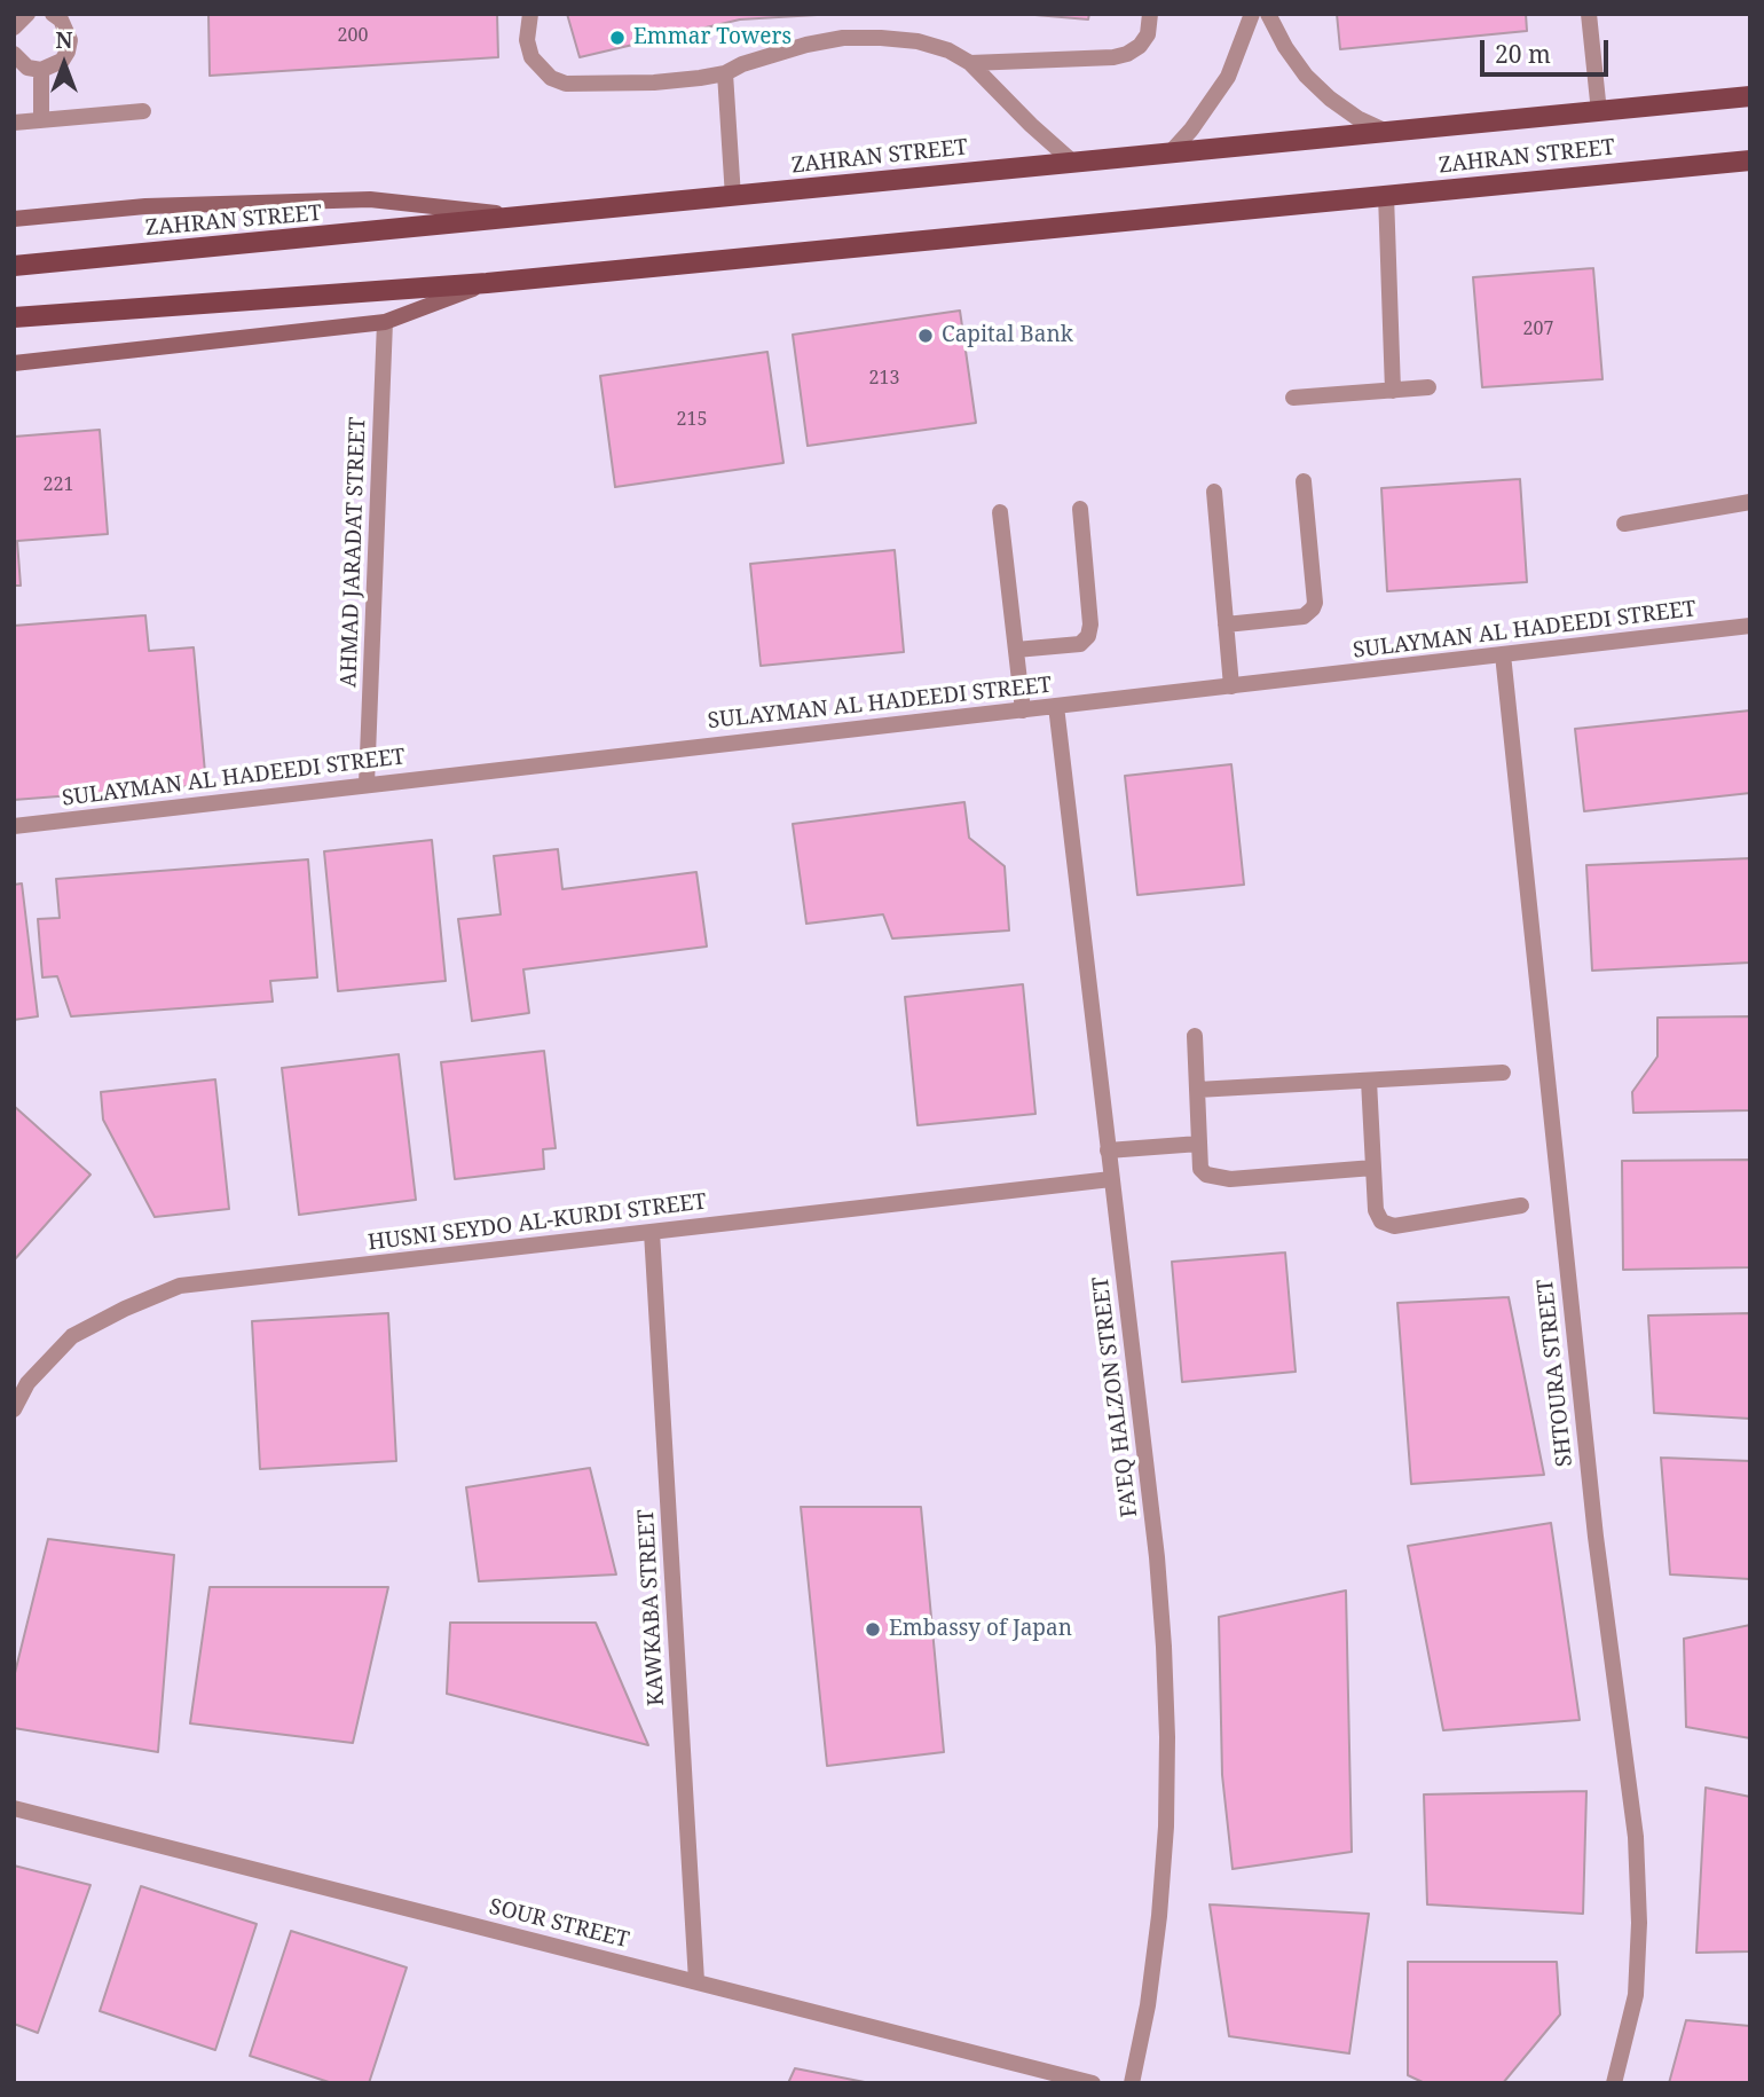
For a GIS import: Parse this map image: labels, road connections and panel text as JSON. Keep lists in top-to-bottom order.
{
  "streets": {
    "main road": ["ZAHRAN STREET"],
    "street": [
      "AHMAD JARADAT STREET",
      "SULAYMAN AL HADEEDI STREET",
      "HUSNI SEYDO AL-KURDI STREET",
      "SHTOURA STREET",
      "FA'EQ HALZON STREET",
      "KAWKABA STREET",
      "SOUR STREET"
    ]
  },
  "crossings": [
    ["AHMAD JARADAT STREET", "SULAYMAN AL HADEEDI STREET"],
    ["SULAYMAN AL HADEEDI STREET", "SHTOURA STREET"],
    ["SULAYMAN AL HADEEDI STREET", "FA'EQ HALZON STREET"],
    ["HUSNI SEYDO AL-KURDI STREET", "FA'EQ HALZON STREET"],
    ["HUSNI SEYDO AL-KURDI STREET", "KAWKABA STREET"],
    ["KAWKABA STREET", "SOUR STREET"]
  ],
  "places": ["Emmar Towers", "Capital Bank", "Embassy of Japan"],
  "house_numbers": [
    "200",
    "207",
    "213",
    "215",
    "221"
  ],
  "scale_bar": "20 m",
  "north": "top"
}
